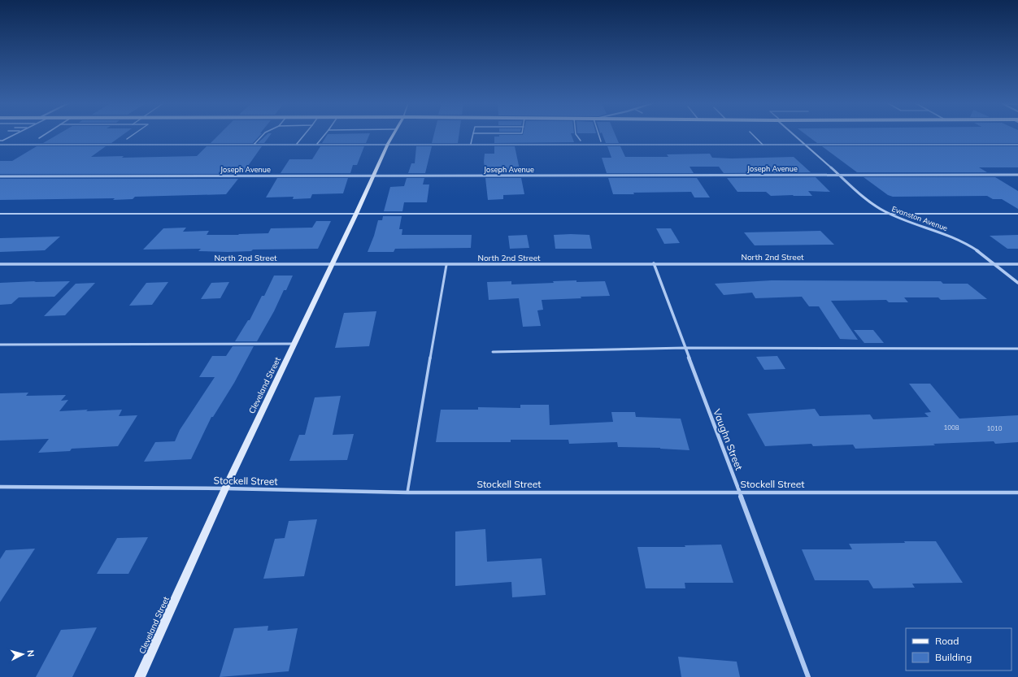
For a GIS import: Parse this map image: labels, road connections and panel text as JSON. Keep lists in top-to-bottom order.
{
  "streets": {
    "main road": ["Cleveland Street"],
    "street": [
      "Joseph Avenue",
      "Evanston Avenue",
      "North 2nd Street",
      "Vaughn Street",
      "Stockell Street"
    ]
  },
  "crossings": [
    ["Joseph Avenue", "Evanston Avenue"],
    ["Joseph Avenue", "Cleveland Street"],
    ["Evanston Avenue", "North 2nd Street"],
    ["North 2nd Street", "Cleveland Street"],
    ["North 2nd Street", "Vaughn Street"],
    ["Cleveland Street", "Stockell Street"],
    ["Vaughn Street", "Stockell Street"]
  ],
  "house_numbers": ["1008", "1010"],
  "legend": ["Road", "Building"],
  "north": "right"
}
